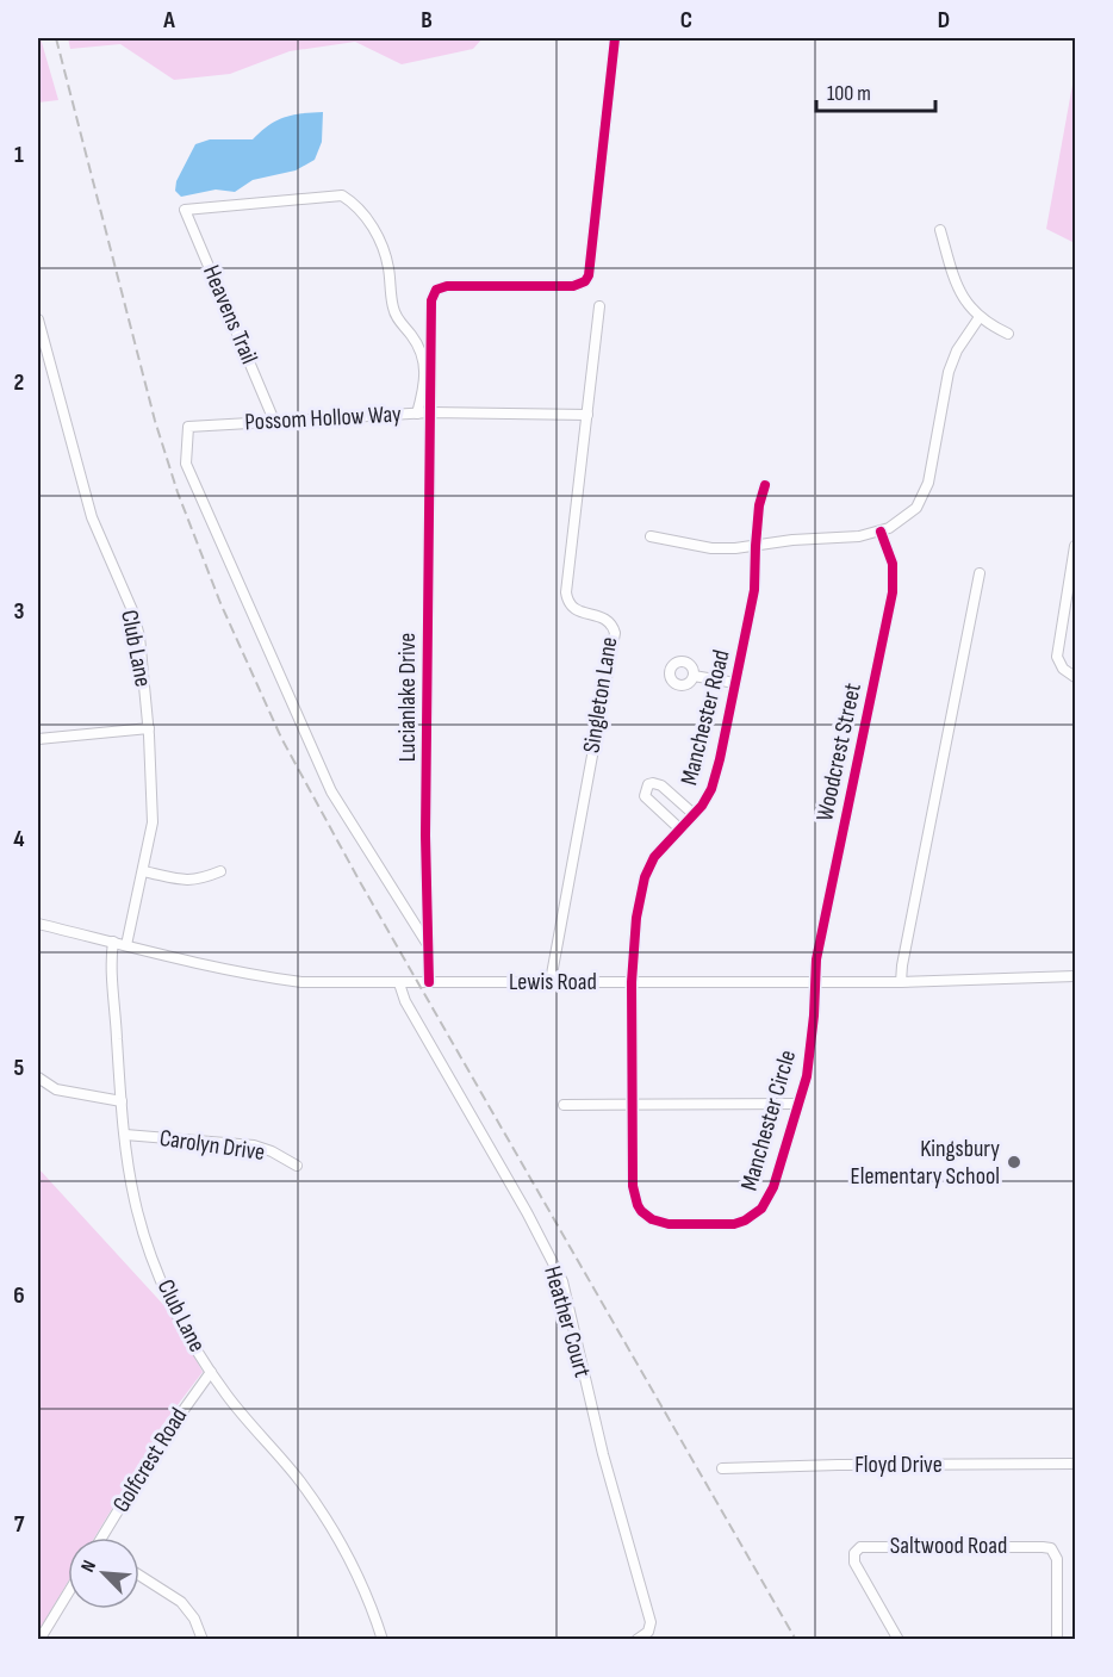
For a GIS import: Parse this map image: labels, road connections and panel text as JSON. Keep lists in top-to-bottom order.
{
  "streets": {
    "street": [
      "Heavens Trail",
      "Possom Hollow Way",
      "Club Lane",
      "Singleton Lane",
      "Lucianlake Drive",
      "Manchester Road",
      "Woodcrest Street",
      "Lewis Road",
      "Manchester Circle",
      "Carolyn Drive",
      "Heather Court",
      "Golfcrest Road",
      "Floyd Drive",
      "Saltwood Road"
    ]
  },
  "crossings": [
    ["Heavens Trail", "Possom Hollow Way"],
    ["Possom Hollow Way", "Singleton Lane"],
    ["Possom Hollow Way", "Lucianlake Drive"],
    ["Club Lane", "Lewis Road"],
    ["Club Lane", "Carolyn Drive"],
    ["Club Lane", "Golfcrest Road"],
    ["Singleton Lane", "Lewis Road"],
    ["Lucianlake Drive", "Lewis Road"],
    ["Manchester Road", "Lewis Road"],
    ["Manchester Road", "Manchester Circle"],
    ["Woodcrest Street", "Lewis Road"],
    ["Woodcrest Street", "Manchester Circle"],
    ["Lewis Road", "Manchester Circle"],
    ["Lewis Road", "Heather Court"]
  ],
  "places": ["Kingsbury Elementary School"],
  "scale_bar": "100 m",
  "north": "top left",
  "grid": {
    "columns": [
      "A",
      "B",
      "C",
      "D"
    ],
    "rows": [
      "1",
      "2",
      "3",
      "4",
      "5",
      "6",
      "7"
    ]
  }
}
